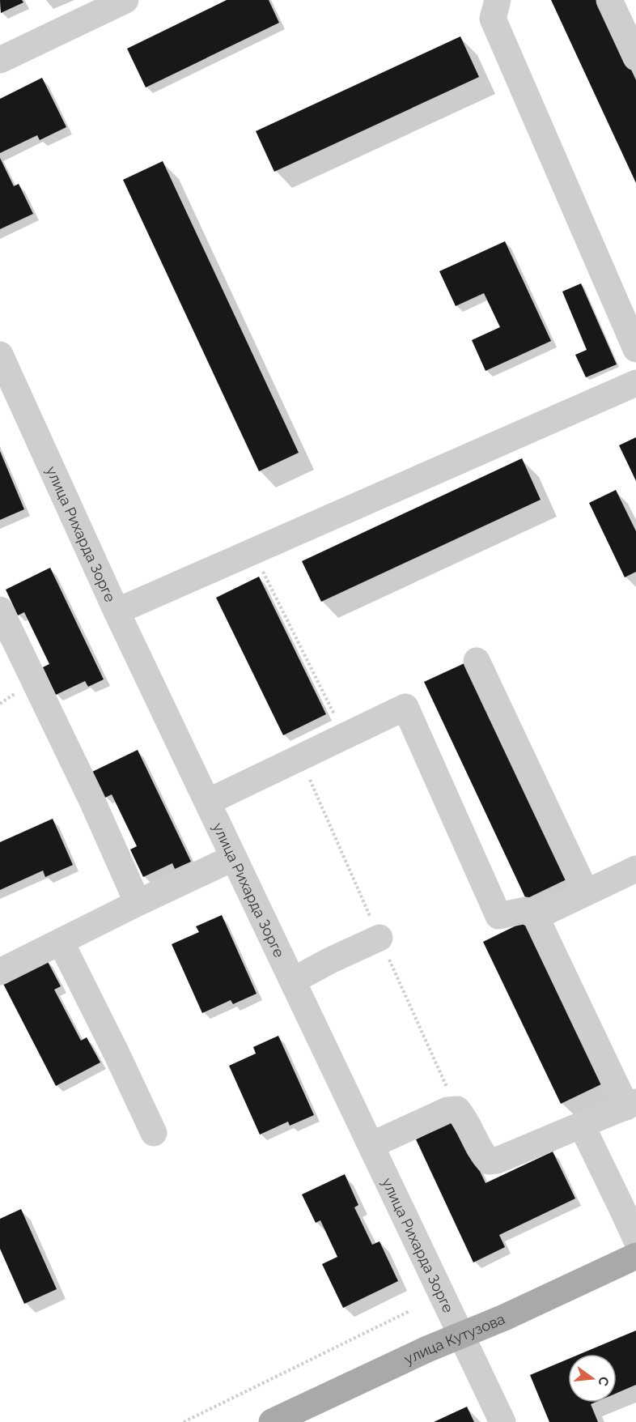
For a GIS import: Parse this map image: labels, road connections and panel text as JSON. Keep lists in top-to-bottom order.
{
  "streets": {
    "main road": ["улица Кутузова"],
    "street": ["улица Рихарда Зорге"]
  },
  "crossings": [
    ["улица Рихарда Зорге", "улица Кутузова"]
  ],
  "north": "right"
}
